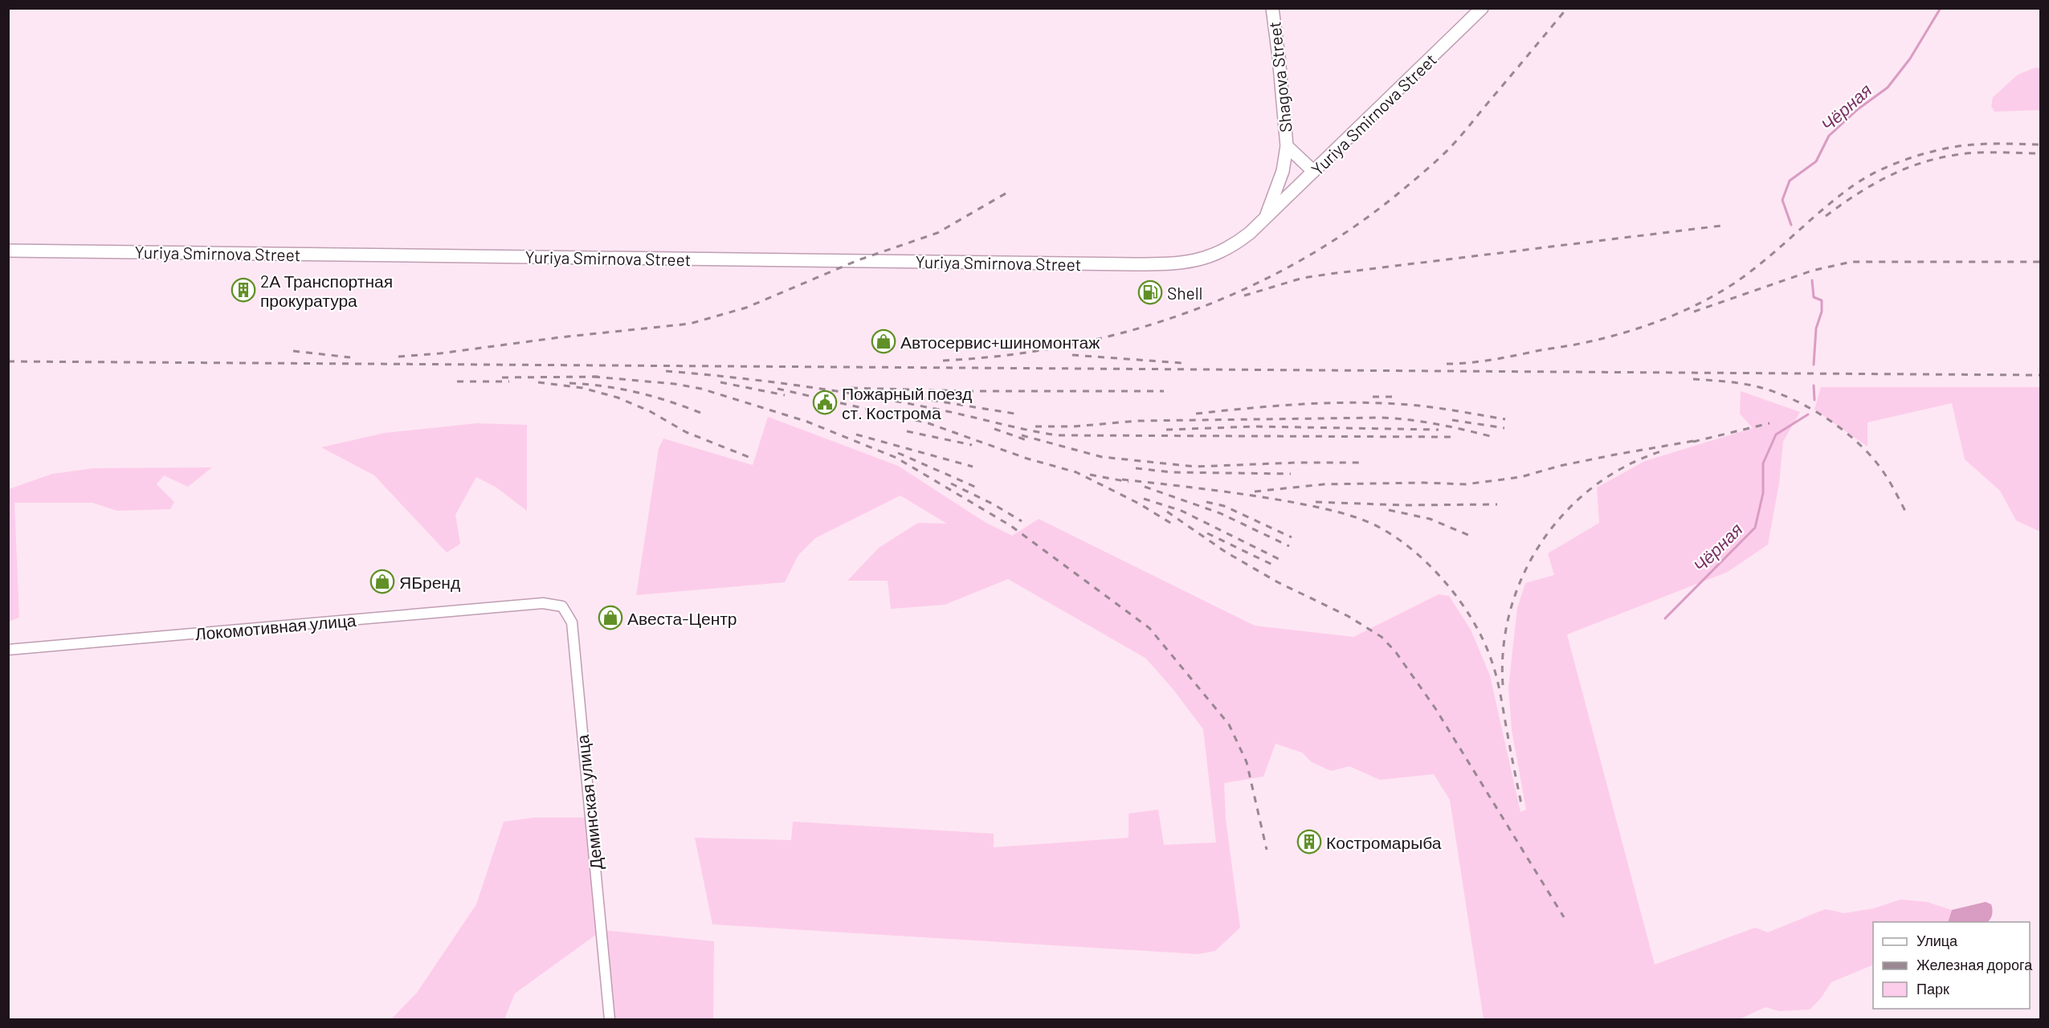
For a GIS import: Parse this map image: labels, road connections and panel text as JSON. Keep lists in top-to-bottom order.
{
  "streets": {
    "main road": ["Shagova Street", "Yuriya Smirnova Street"],
    "street": ["Локомотивная улица", "Деминская улица"]
  },
  "crossings": [
    ["Shagova Street", "Yuriya Smirnova Street"],
    ["Локомотивная улица", "Деминская улица"]
  ],
  "water": ["Чёрная"],
  "places": {
    "building": ["2А Транспортная прокуратура", "Костромарыба"],
    "fuel station": ["Shell"],
    "shop": ["Автосервис+шиномонтаж", "ЯБренд", "Авеста-Центр"],
    "public building": ["Пожарный поезд ст. Кострома"]
  },
  "legend": ["Улица", "Железная дорога", "Парк"]
}
